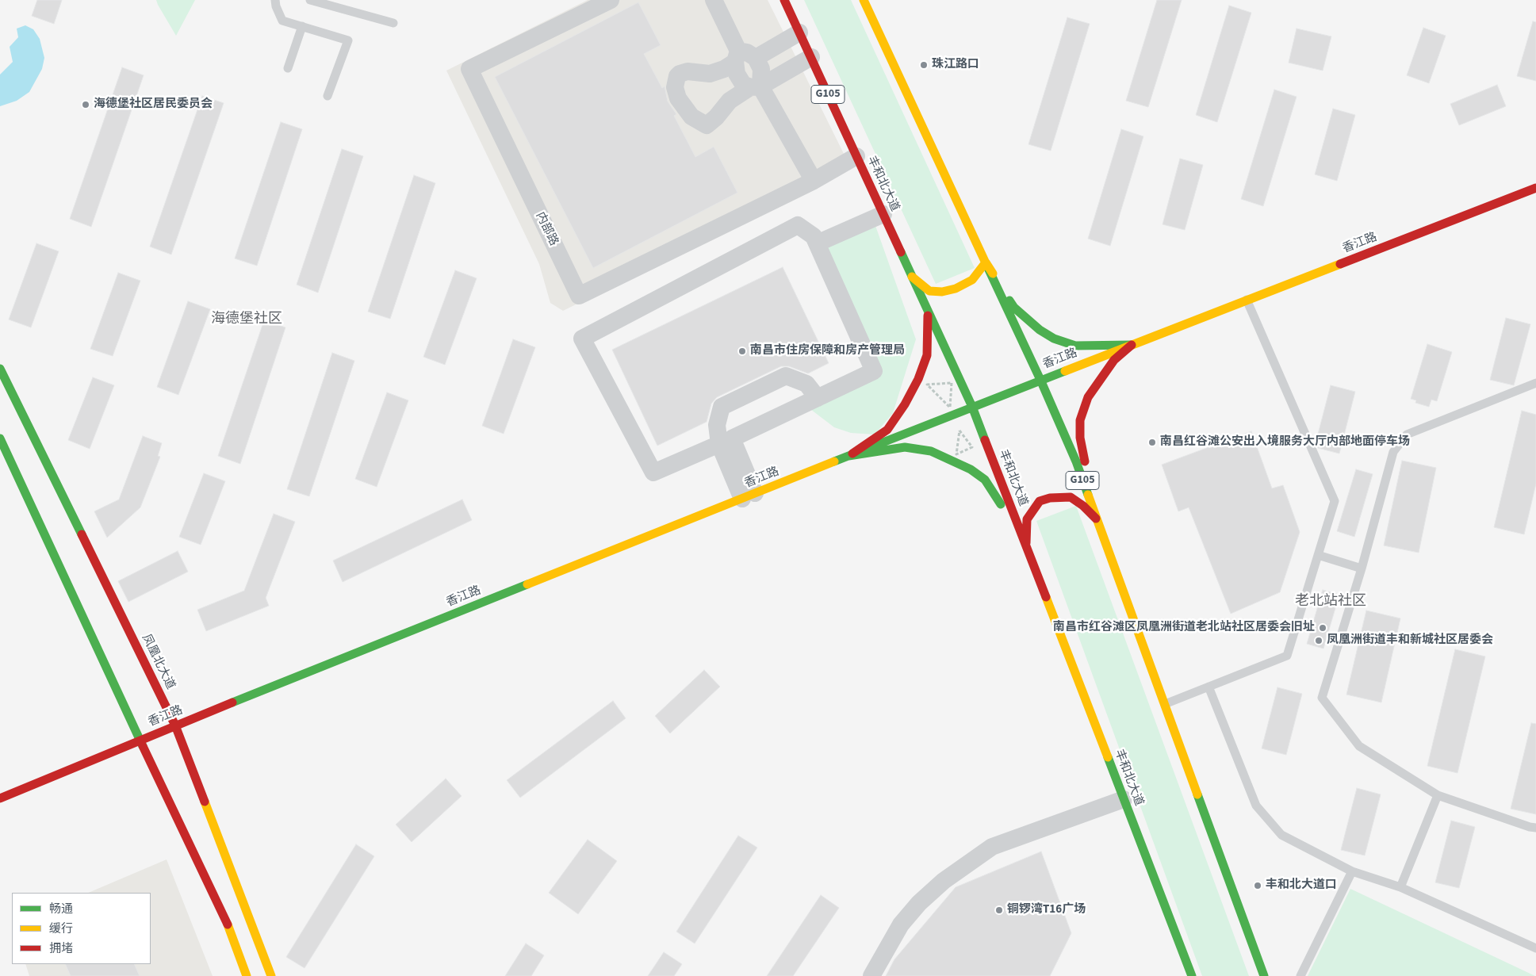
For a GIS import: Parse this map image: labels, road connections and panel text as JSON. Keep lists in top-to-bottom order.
{
  "streets": {
    "main road": [
      "G105",
      "丰和北大道",
      "香江路",
      "凤凰北大道"
    ],
    "street": ["内部路"]
  },
  "crossings": [
    ["G105", "香江路"],
    ["丰和北大道", "内部路"],
    ["丰和北大道", "香江路"],
    ["香江路", "凤凰北大道"]
  ],
  "districts": ["海德堡社区", "老北站社区"],
  "places": [
    "珠江路口",
    "海德堡社区居民委员会",
    "南昌市住房保障和房产管理局",
    "南昌红谷滩公安出入境服务大厅内部地面停车场",
    "南昌市红谷滩区凤凰洲街道老北站社区居委会旧址",
    "凤凰洲街道丰和新城社区居委会",
    "丰和北大道口",
    "铜锣湾T16广场"
  ],
  "legend": ["畅通", "缓行", "拥堵"]
}
